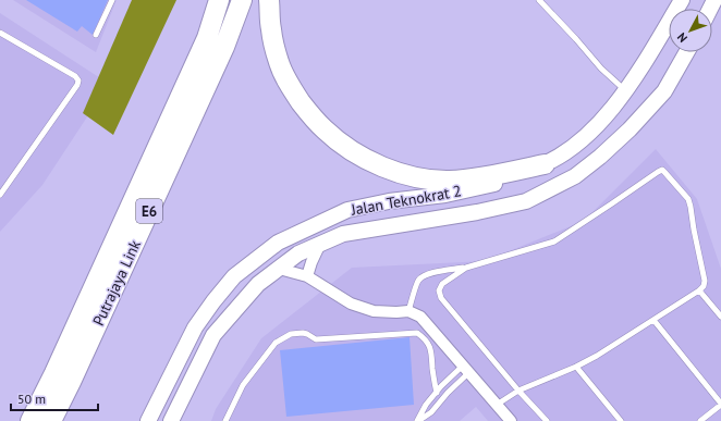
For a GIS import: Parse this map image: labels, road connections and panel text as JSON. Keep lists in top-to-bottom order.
{
  "streets": {
    "highway": ["E6", "Putrajaya Link"],
    "main road": ["Jalan Teknokrat 2"]
  },
  "scale_bar": "50 m",
  "north": "bottom left"
}
